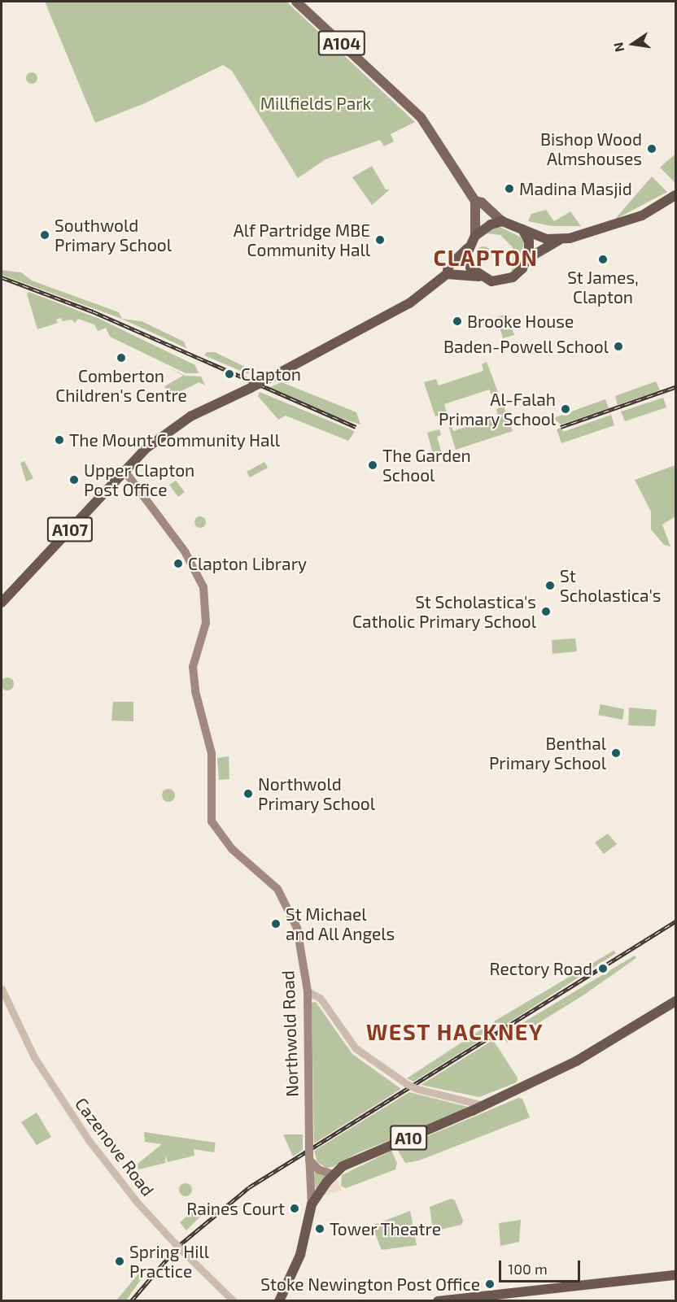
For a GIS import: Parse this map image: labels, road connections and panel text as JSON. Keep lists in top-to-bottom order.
{
  "streets": {
    "highway": ["A107", "Northwold Road", "A10"],
    "main road": ["A104"],
    "street": ["Cazenove Road"]
  },
  "crossings": [
    ["A104", "A107"],
    ["A107", "Northwold Road"],
    ["Northwold Road", "A10"]
  ],
  "districts": ["CLAPTON", "WEST HACKNEY"],
  "parks": ["Millfields Park"],
  "places": [
    "Bishop Wood Almshouses",
    "Madina Masjid",
    "Southwold Primary School",
    "Alf Partridge MBE Community Hall",
    "St James, Clapton",
    "Brooke House",
    "Baden-Powell School",
    "Comberton Children's Centre",
    "Clapton",
    "Al-Falah Primary School",
    "The Mount Community Hall",
    "The Garden School",
    "Upper Clapton Post Office",
    "Clapton Library",
    "St Scholastica's",
    "St Scholastica's Catholic Primary School",
    "Benthal Primary School",
    "Northwold Primary School",
    "St Michael and All Angels",
    "Rectory Road",
    "Raines Court",
    "Tower Theatre",
    "Spring Hill Practice",
    "Stoke Newington Post Office"
  ],
  "scale_bar": "100 m",
  "north": "left"
}
